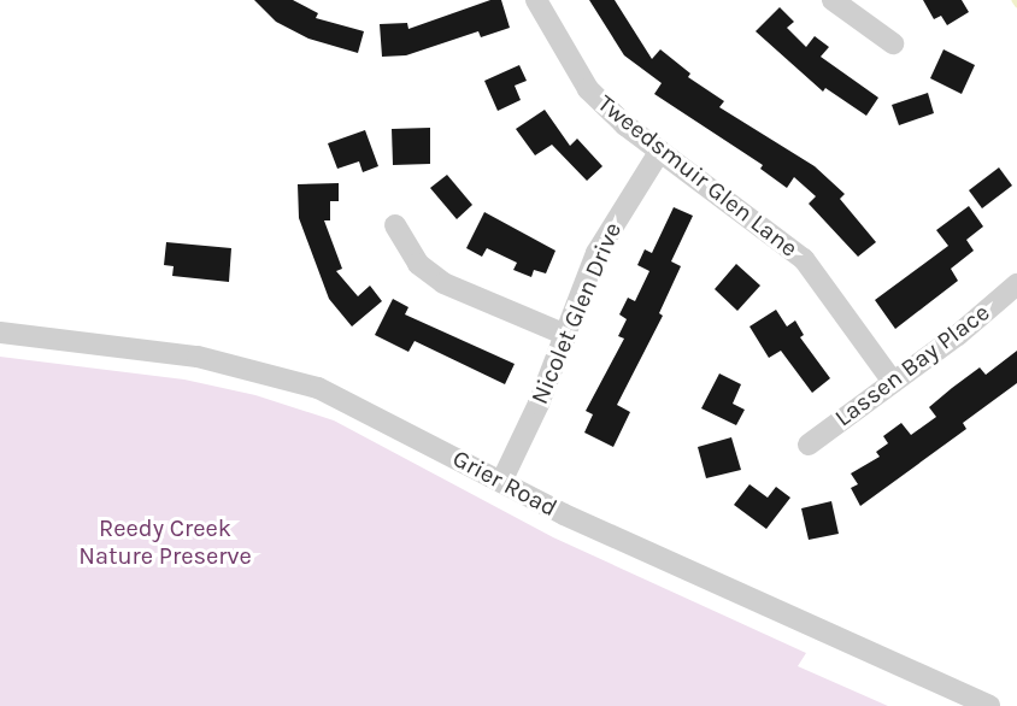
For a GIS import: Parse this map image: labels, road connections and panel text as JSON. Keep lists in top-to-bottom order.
{
  "streets": {
    "street": [
      "Tweedsmuir Glen Lane",
      "Nicolet Glen Drive",
      "Lassen Bay Place",
      "Grier Road"
    ]
  },
  "crossings": [
    ["Tweedsmuir Glen Lane", "Nicolet Glen Drive"],
    ["Tweedsmuir Glen Lane", "Lassen Bay Place"],
    ["Nicolet Glen Drive", "Grier Road"]
  ],
  "parks": ["Reedy Creek Nature Preserve"]
}
